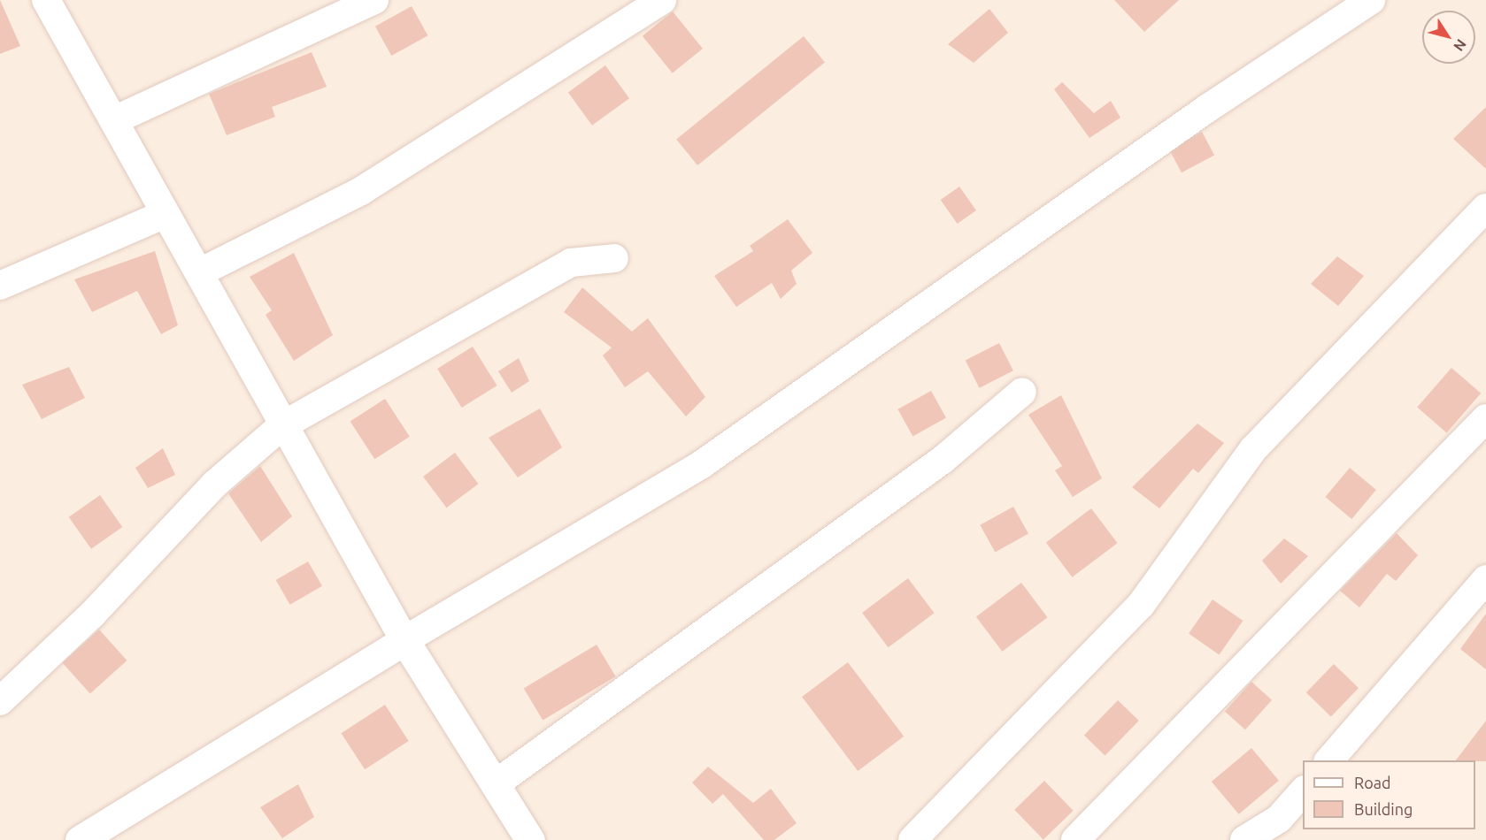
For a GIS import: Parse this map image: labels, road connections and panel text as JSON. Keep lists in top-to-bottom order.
{
  "legend": ["Road", "Building"],
  "north": "bottom right"
}
